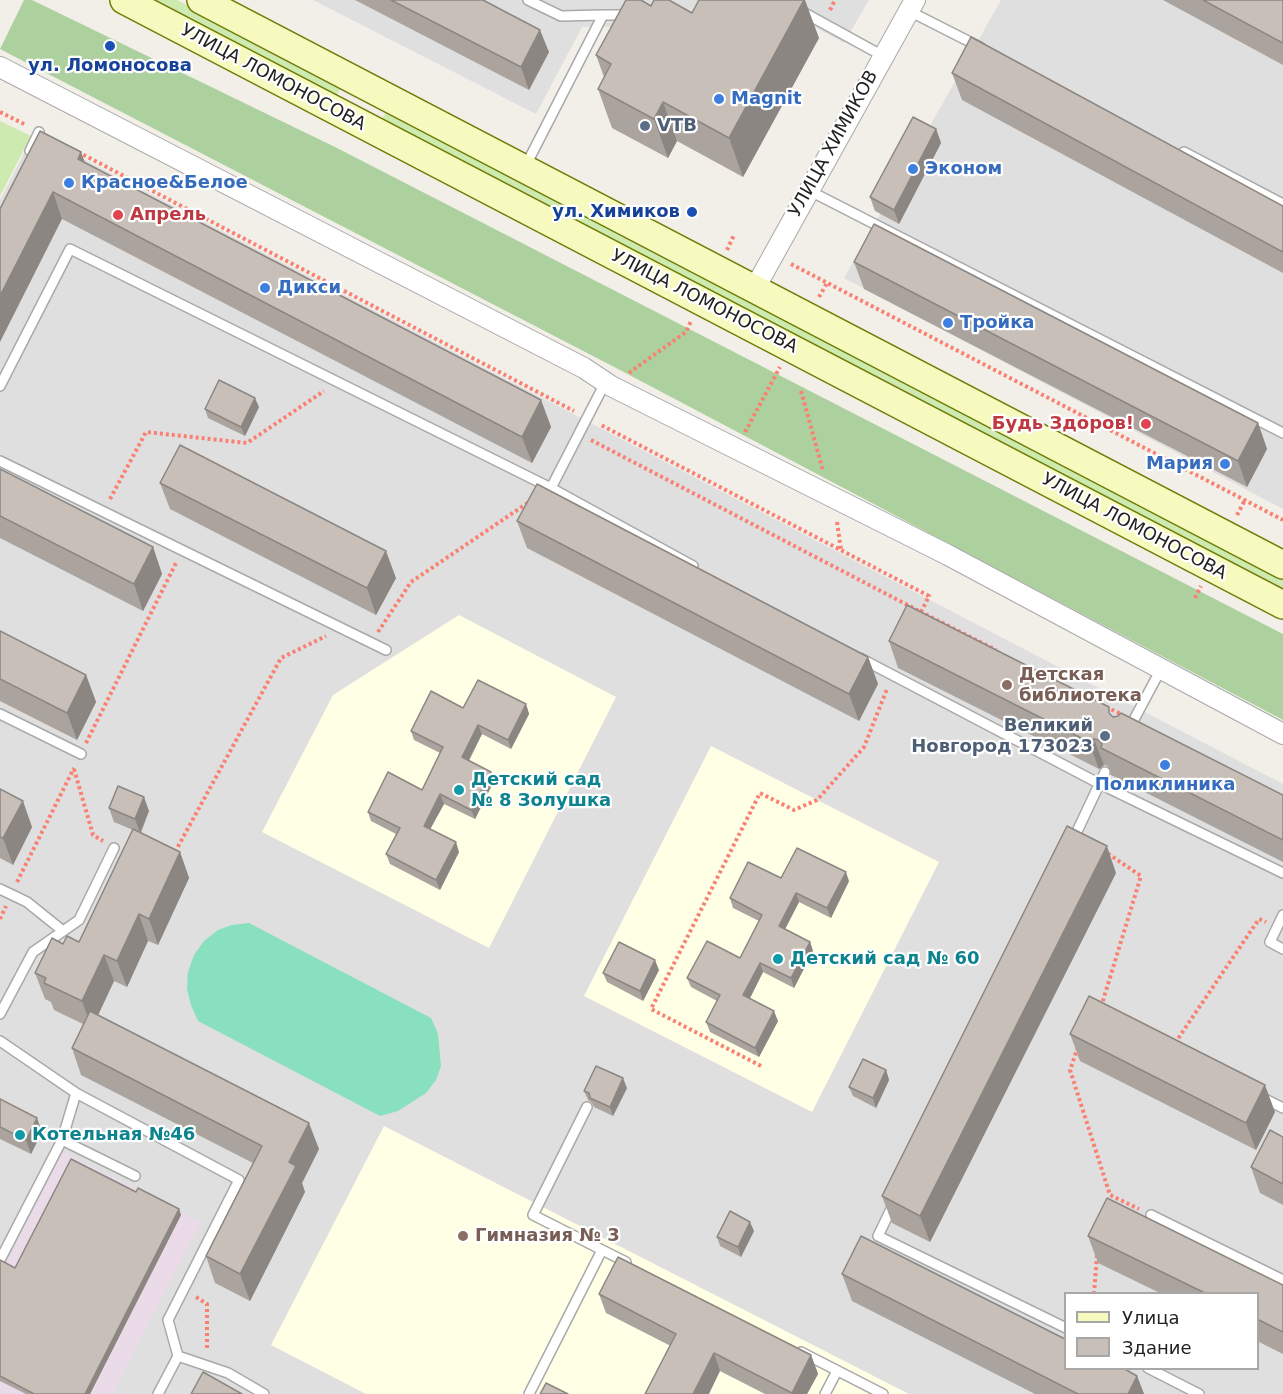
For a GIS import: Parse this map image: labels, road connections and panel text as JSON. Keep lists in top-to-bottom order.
{
  "streets": {
    "main road": ["УЛИЦА ЛОМОНОСОВА"],
    "street": ["УЛИЦА ХИМИКОВ"]
  },
  "crossings": [
    ["УЛИЦА ЛОМОНОСОВА", "УЛИЦА ХИМИКОВ"]
  ],
  "places": [
    "ул. Ломоносова",
    "Magnit",
    "VTB",
    "Эконом",
    "Красное&Белое",
    "ул. Химиков",
    "Апрель",
    "Дикси",
    "Тройка",
    "Будь Здоров!",
    "Мария",
    "Детская библиотека",
    "Великий Новгород 173023",
    "Поликлиника",
    "Детский сад № 8 Золушка",
    "Детский сад № 60",
    "Котельная №46",
    "Гимназия № 3"
  ],
  "legend": ["Улица", "Здание"]
}
